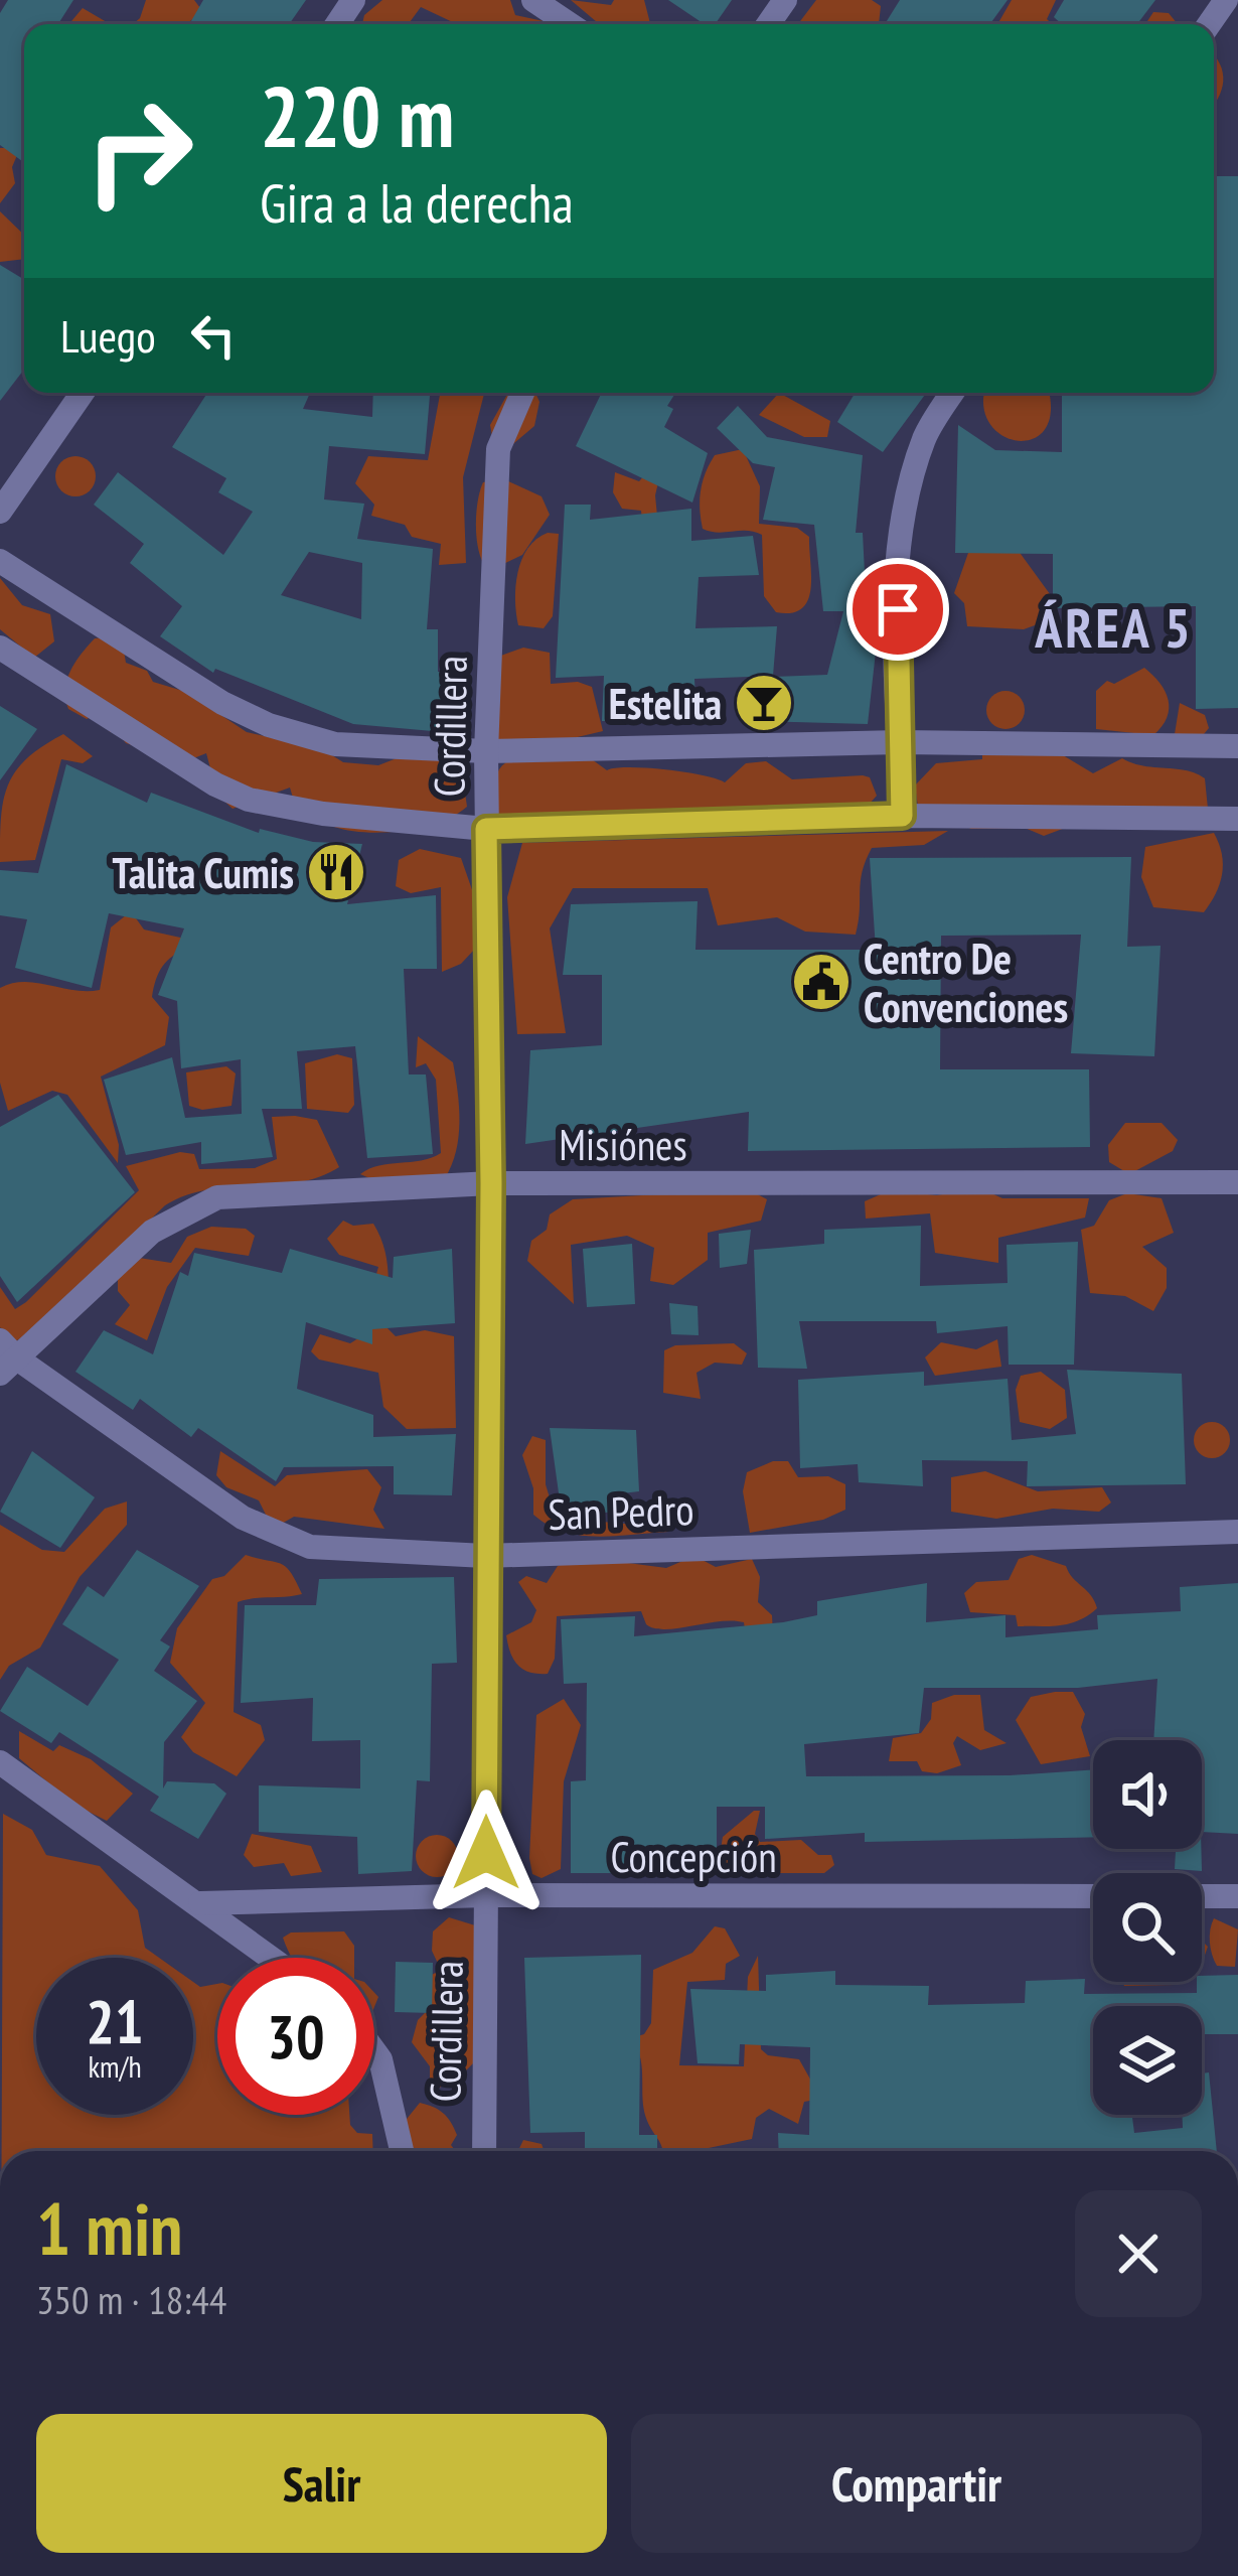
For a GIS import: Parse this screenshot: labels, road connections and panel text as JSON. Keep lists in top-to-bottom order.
{
  "streets": {
    "street": [
      "Cordillera",
      "Misiónes",
      "San Pedro",
      "Concepción"
    ]
  },
  "crossings": [
    ["Cordillera", "Misiónes"],
    ["Cordillera", "San Pedro"],
    ["Cordillera", "Concepción"],
    ["Misiónes", "San Pedro"]
  ],
  "districts": ["ÁREA 5"],
  "places": {
    "bar": ["Estelita"],
    "restaurant": ["Talita Cumis"],
    "public building": ["Centro De Convenciones"]
  },
  "page": {
    "turn": ["220 m", "Gira a la derecha"],
    "then": "Luego",
    "speed": "21 km/h",
    "limit": "30",
    "heading": ["1 min", "350 m · 18:44"],
    "buttons": ["Salir", "Compartir"]
  }
}
